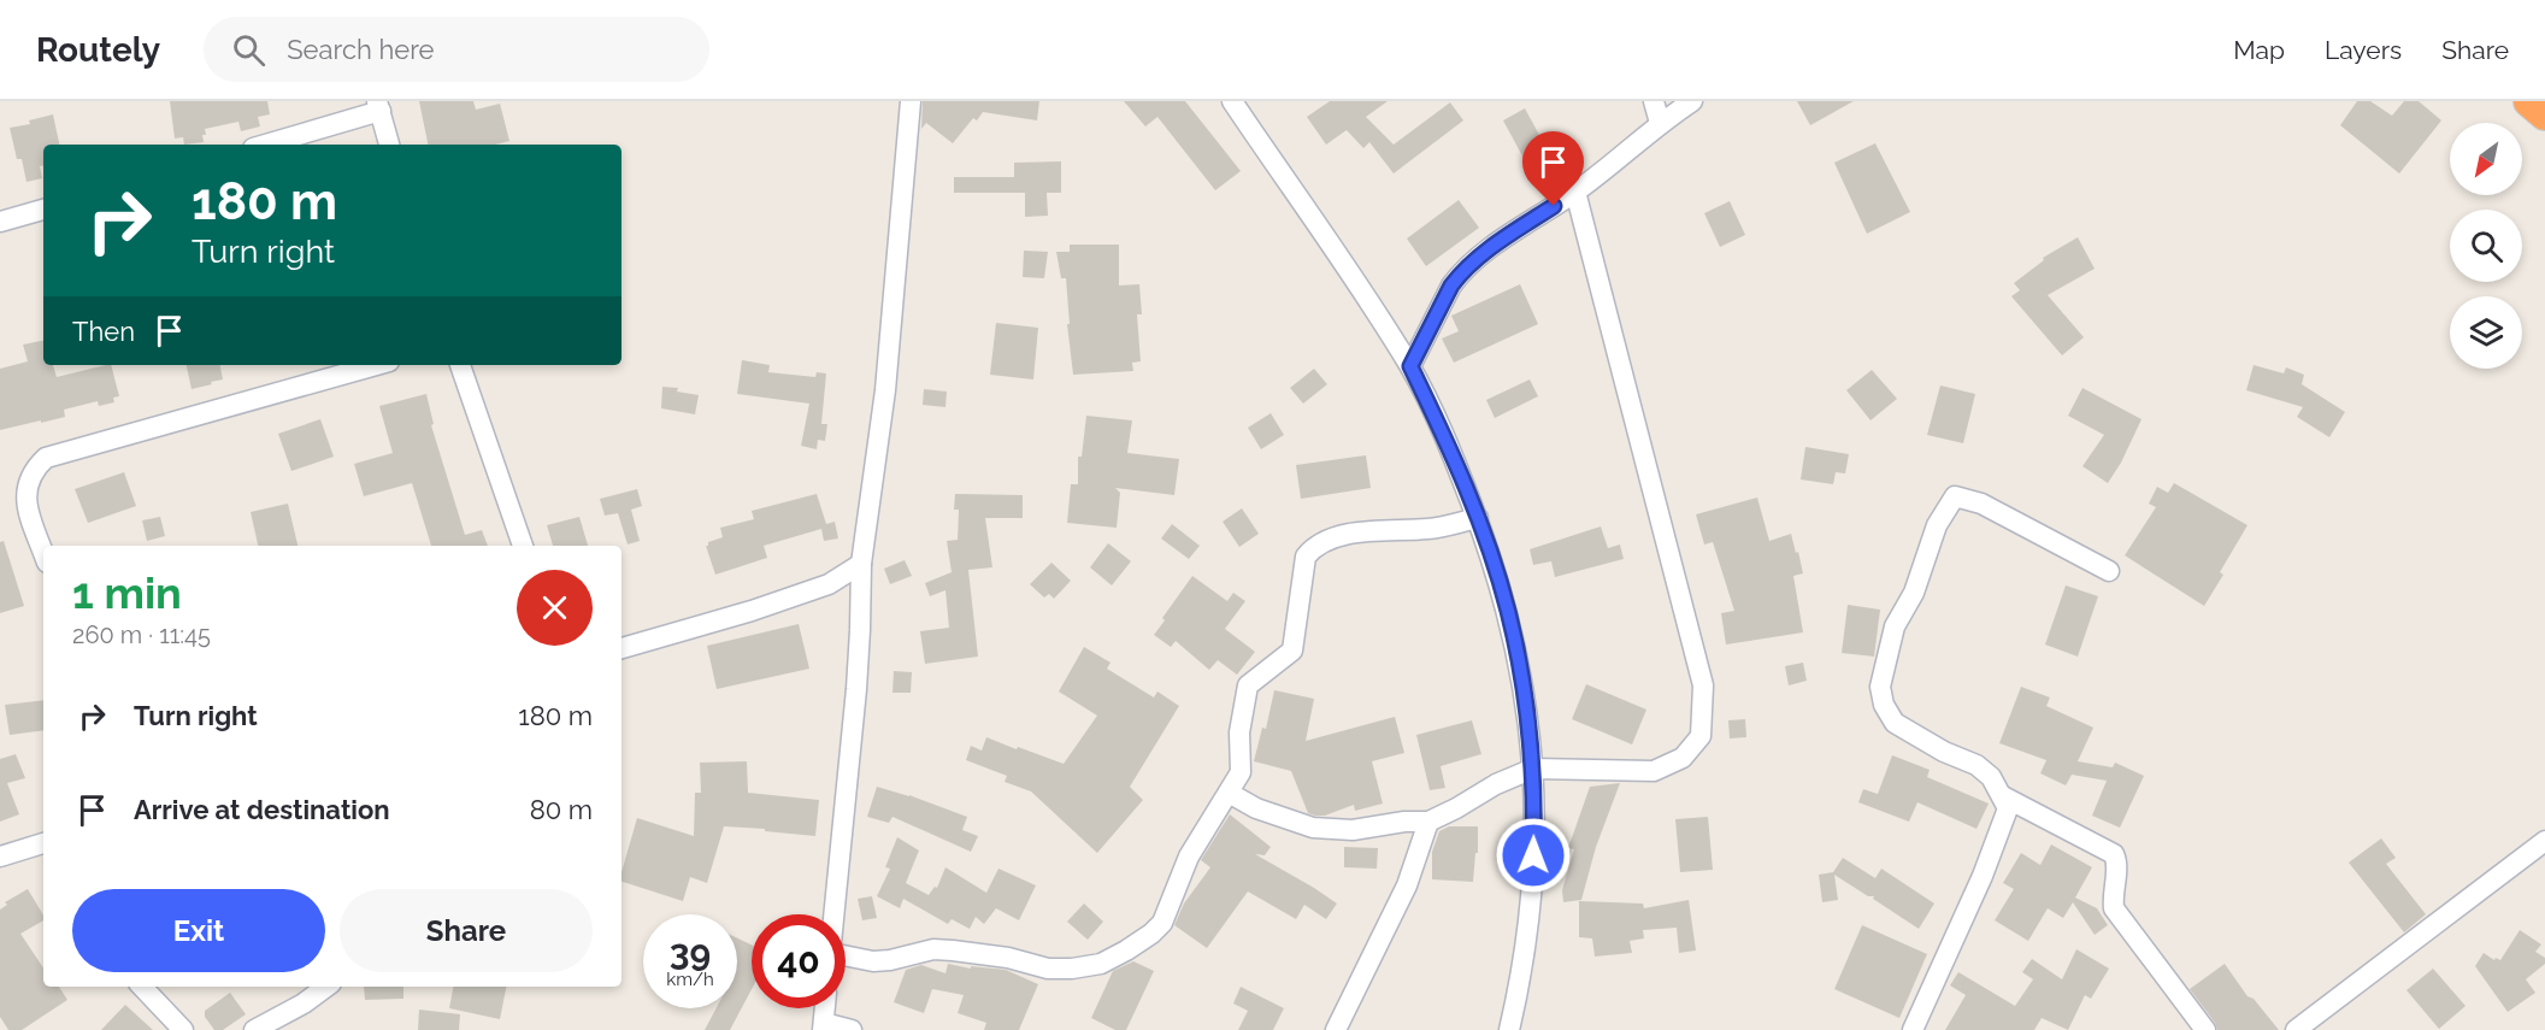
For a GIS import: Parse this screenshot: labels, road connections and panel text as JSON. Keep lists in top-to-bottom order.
{
  "north": "bottom left",
  "page": {
    "header": "Routely",
    "search": "Search here",
    "nav": ["Map", "Layers", "Share"],
    "turn": ["180 m", "Turn right"],
    "then": "Then",
    "heading": ["1 min", "260 m · 11:45"],
    "list": [
      {
        "name": "Turn right",
        "value": "180 m"
      },
      {
        "name": "Arrive at destination",
        "value": "80 m"
      }
    ],
    "buttons": ["Exit", "Share"],
    "speed": "39 km/h",
    "limit": "40"
  }
}
